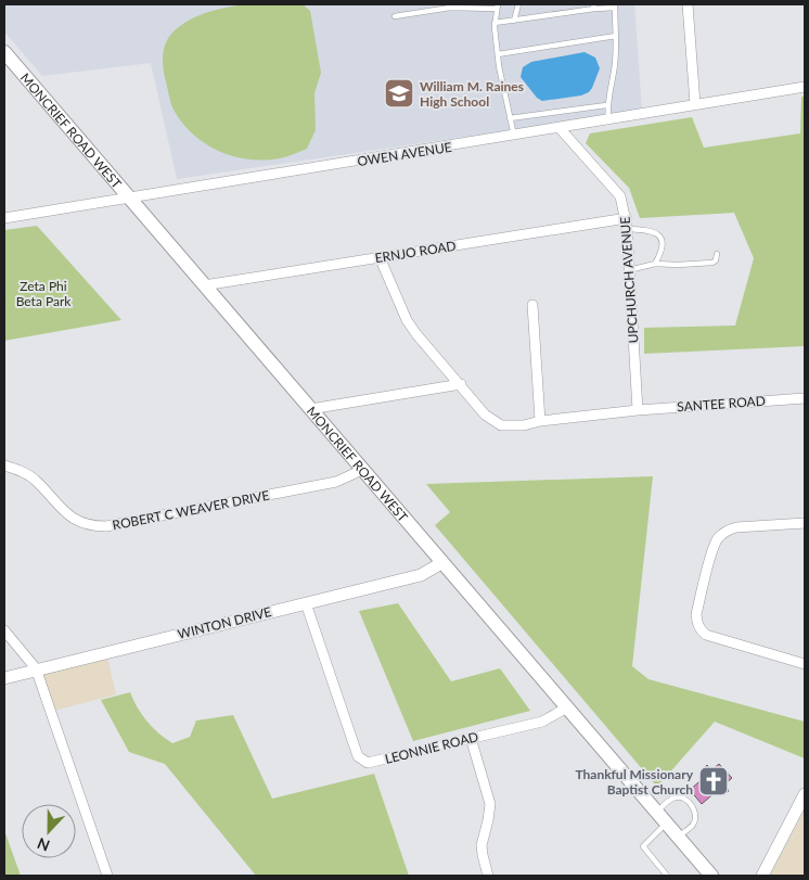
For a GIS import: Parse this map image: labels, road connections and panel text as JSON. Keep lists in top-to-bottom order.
{
  "streets": {
    "main road": ["MONCRIEF ROAD WEST"],
    "street": [
      "OWEN AVENUE",
      "ERNJO ROAD",
      "UPCHURCH AVENUE",
      "SANTEE ROAD",
      "ROBERT C WEAVER DRIVE",
      "WINTON DRIVE",
      "LEONNIE ROAD"
    ]
  },
  "crossings": [
    ["MONCRIEF ROAD WEST", "OWEN AVENUE"],
    ["MONCRIEF ROAD WEST", "ERNJO ROAD"],
    ["MONCRIEF ROAD WEST", "ROBERT C WEAVER DRIVE"],
    ["MONCRIEF ROAD WEST", "WINTON DRIVE"],
    ["MONCRIEF ROAD WEST", "LEONNIE ROAD"],
    ["OWEN AVENUE", "UPCHURCH AVENUE"],
    ["ERNJO ROAD", "UPCHURCH AVENUE"],
    ["UPCHURCH AVENUE", "SANTEE ROAD"],
    ["WINTON DRIVE", "LEONNIE ROAD"]
  ],
  "parks": ["Zeta Phi Beta Park"],
  "places": {
    "school or university": ["William M. Raines High School"],
    "church": ["Thankful Missionary Baptist Church"]
  },
  "north": "bottom"
}
